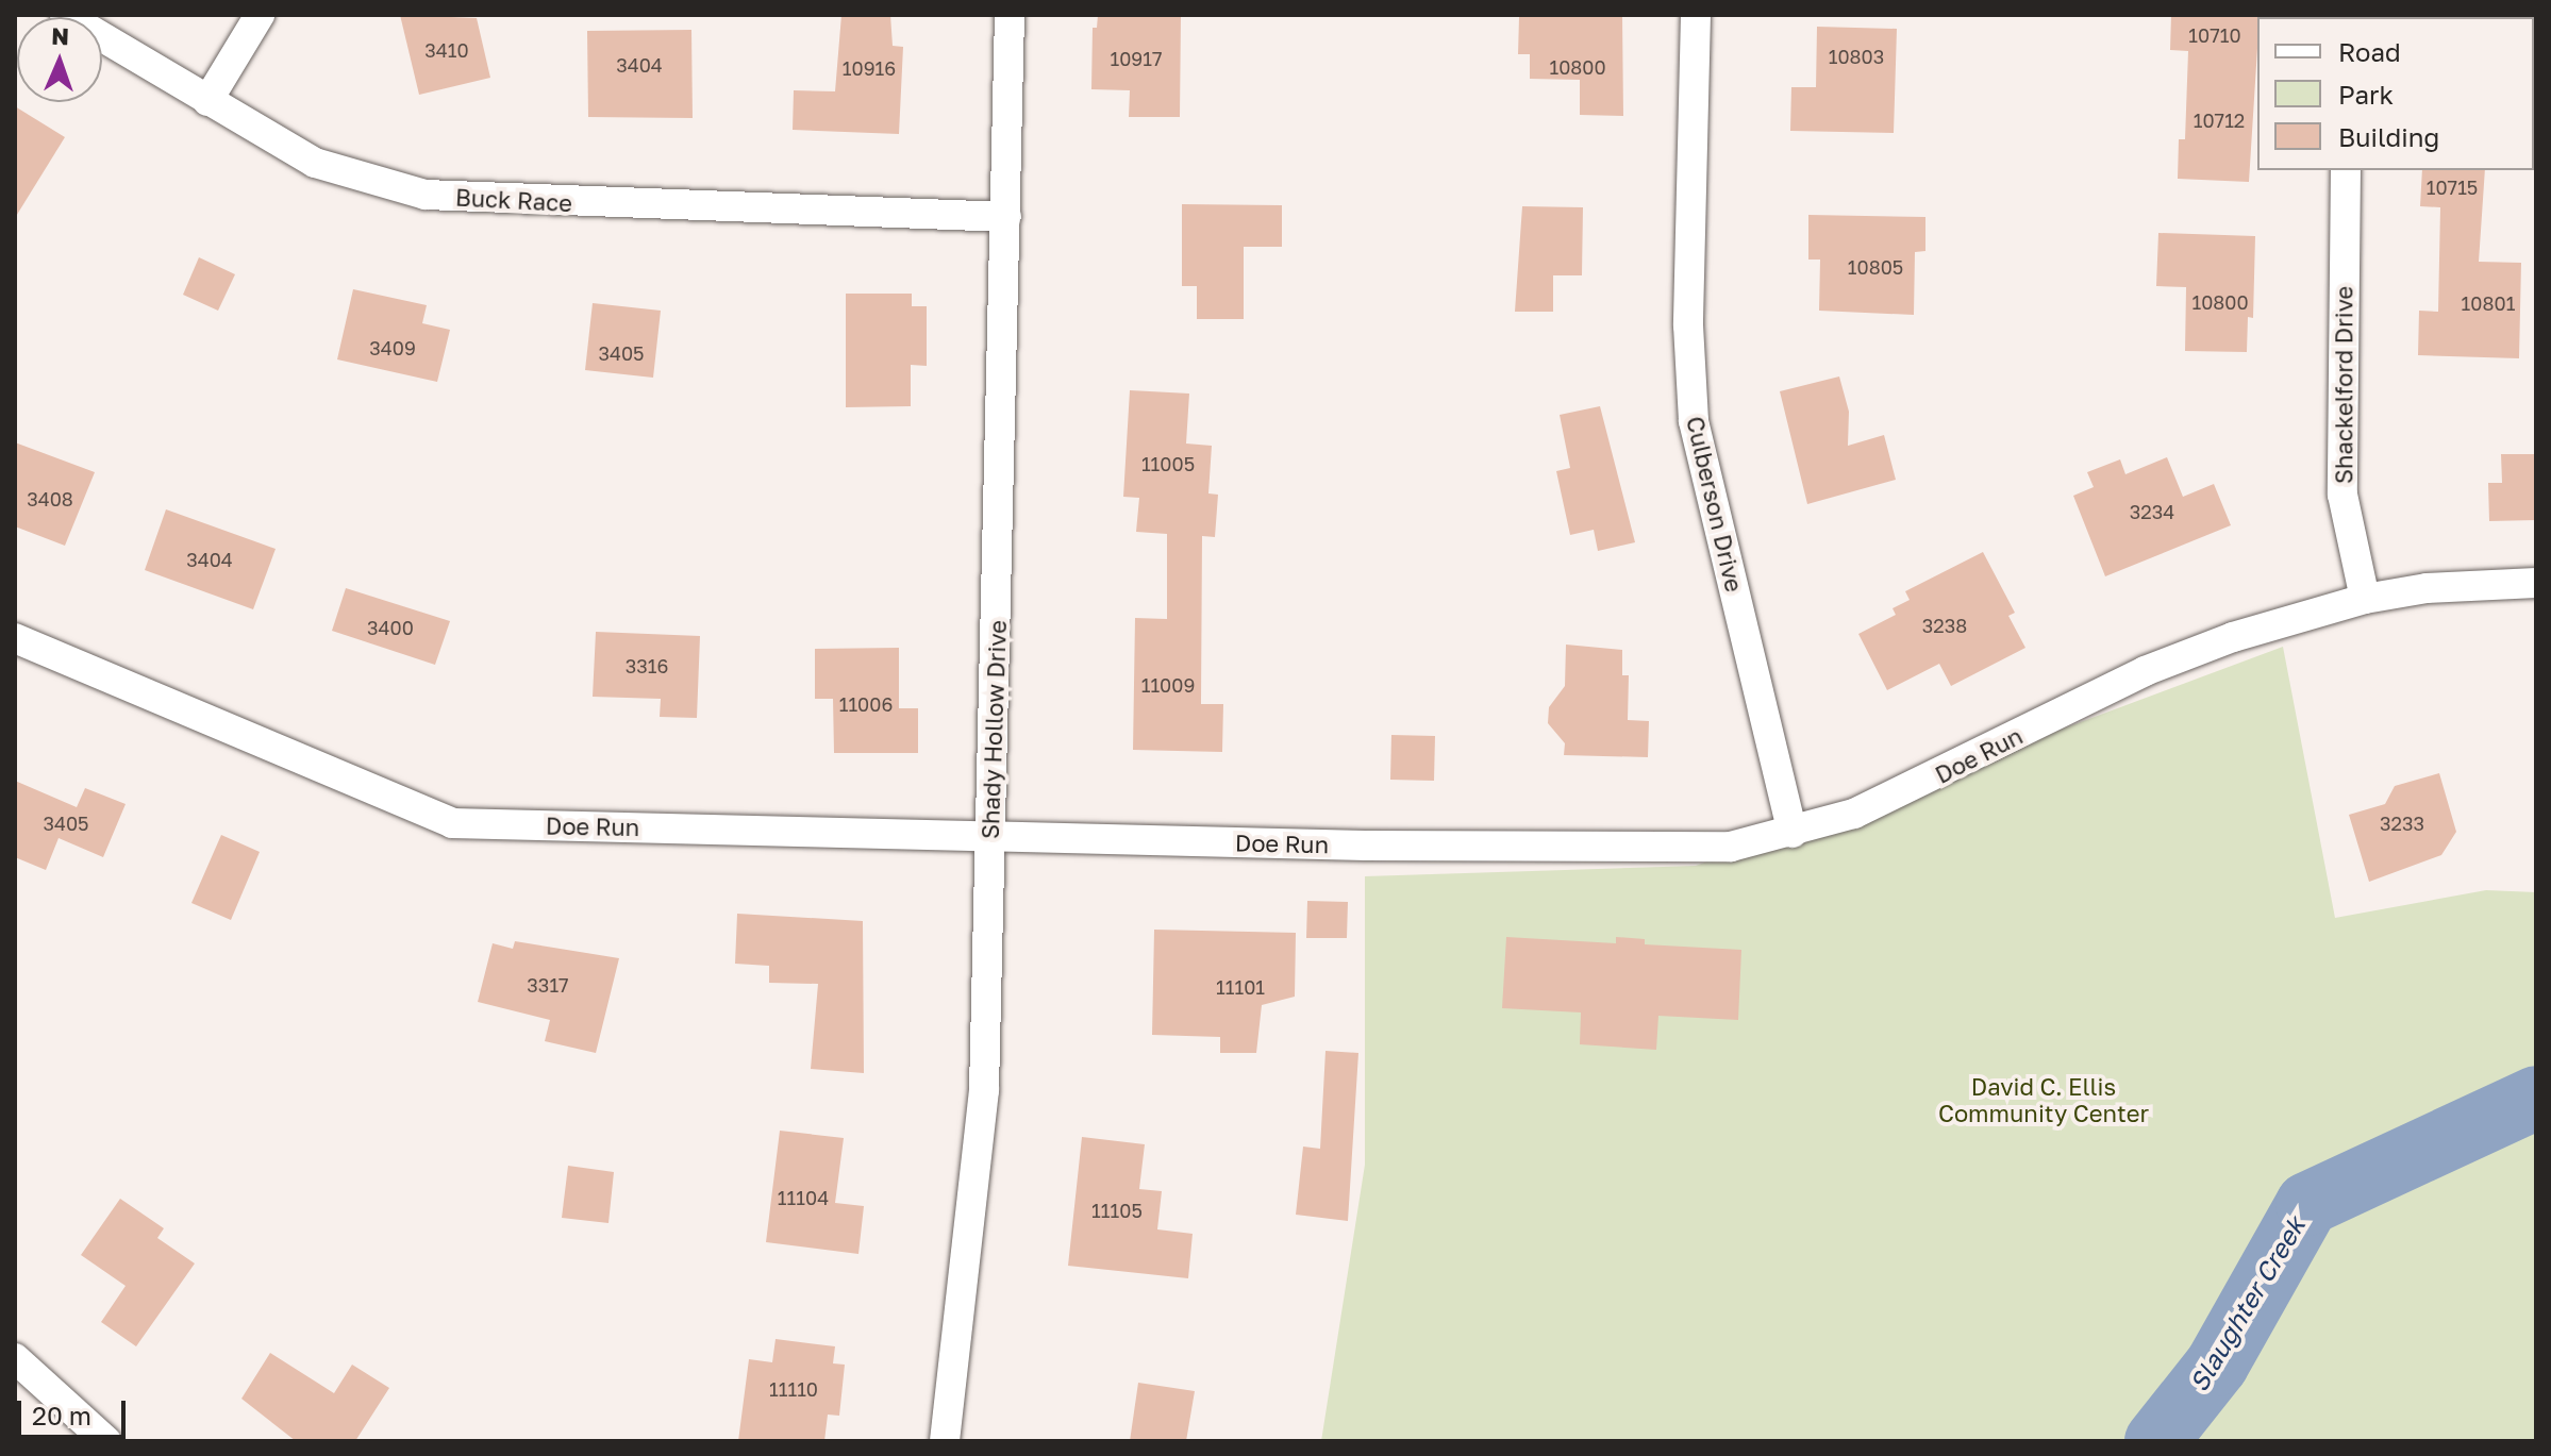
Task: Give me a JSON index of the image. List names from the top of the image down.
{
  "streets": {
    "street": [
      "Buck Race",
      "Shackelford Drive",
      "Culberson Drive",
      "Shady Hollow Drive",
      "Doe Run"
    ]
  },
  "crossings": [
    ["Buck Race", "Shady Hollow Drive"],
    ["Shackelford Drive", "Doe Run"],
    ["Culberson Drive", "Doe Run"],
    ["Shady Hollow Drive", "Doe Run"]
  ],
  "water": ["Slaughter Creek"],
  "parks": ["David C. Ellis Community Center"],
  "house_numbers": [
    "10710",
    "3410",
    "10803",
    "10917",
    "3404",
    "10800",
    "10916",
    "10712",
    "10715",
    "10805",
    "10800",
    "10801",
    "3409",
    "3405",
    "11005",
    "3408",
    "3234",
    "3404",
    "3238",
    "3400",
    "3316",
    "11009",
    "11006",
    "3405",
    "3233",
    "3317",
    "11101",
    "11104",
    "11105",
    "11110"
  ],
  "legend": ["Road", "Park", "Building"],
  "scale_bar": "20 m",
  "north": "top"
}
